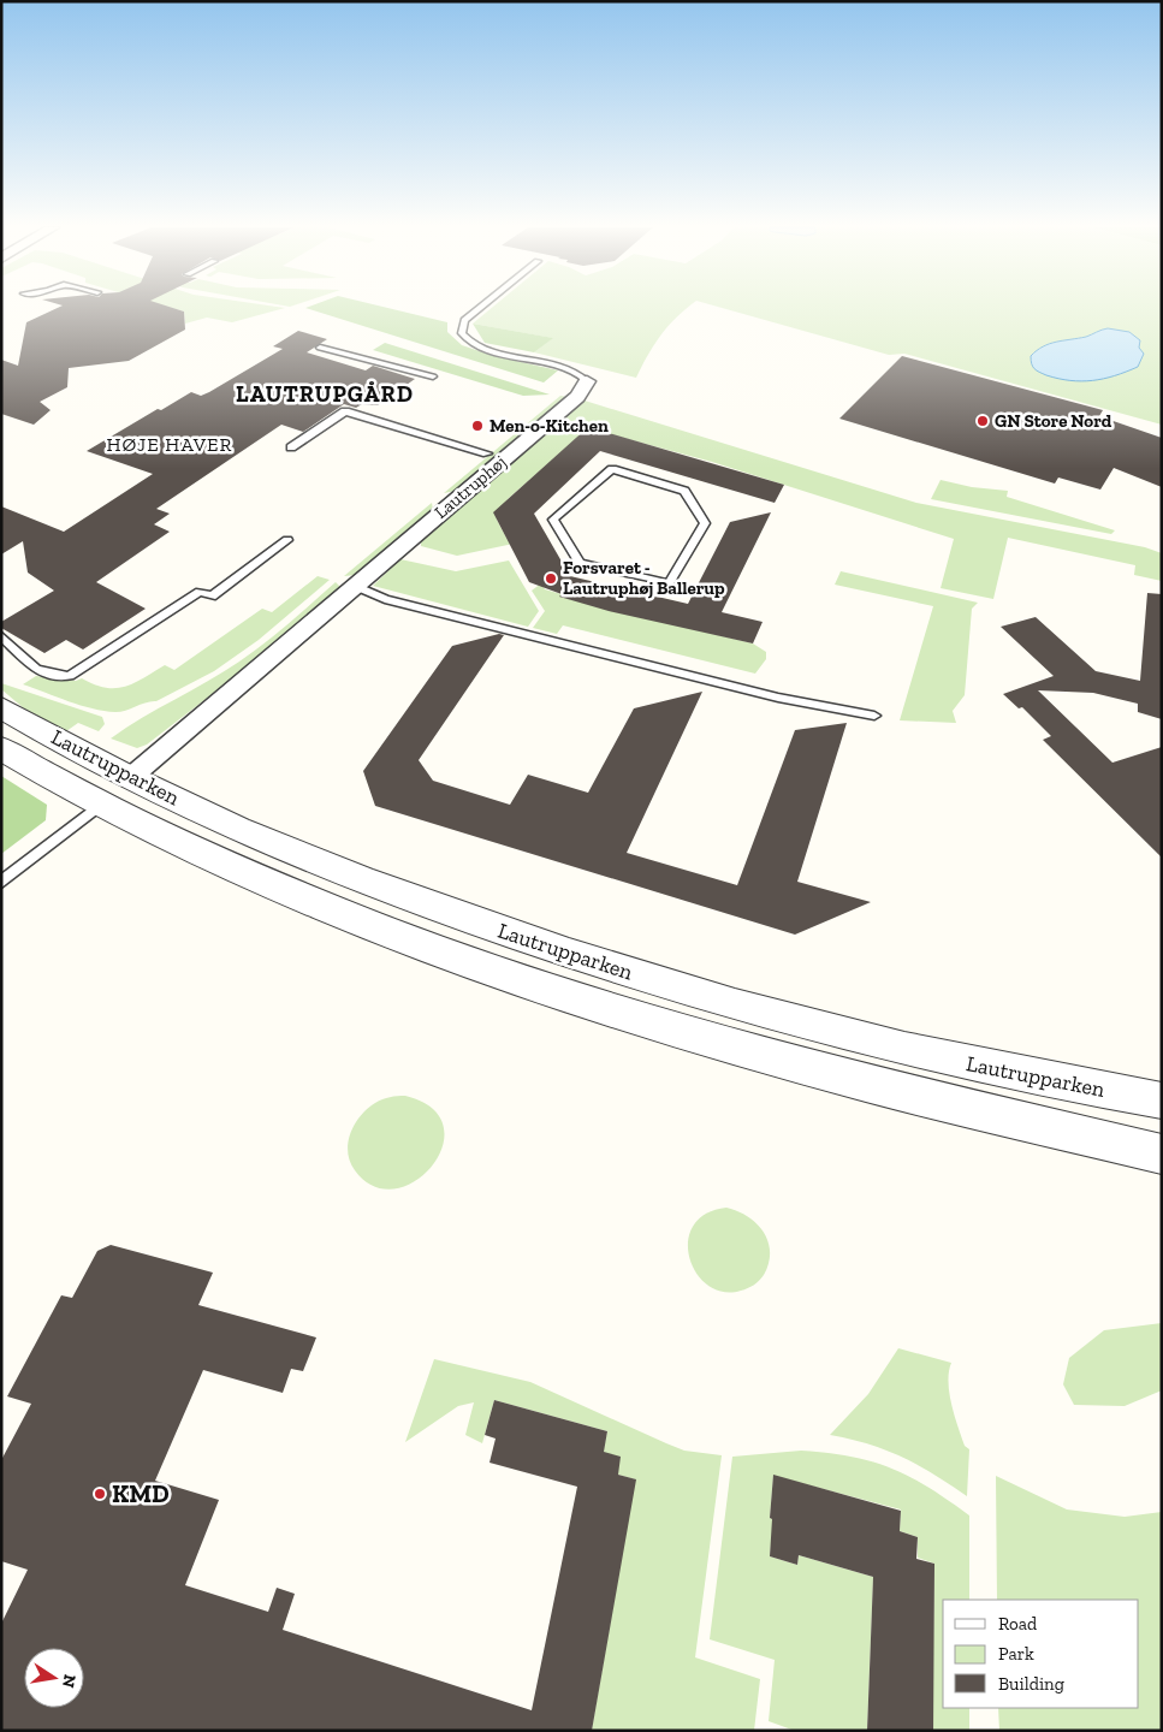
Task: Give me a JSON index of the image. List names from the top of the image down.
{
  "streets": {
    "street": ["Lautruphøj", "Lautrupparken"]
  },
  "crossings": [
    ["Lautruphøj", "Lautrupparken"]
  ],
  "districts": ["LAUTRUPGÅRD", "HØJE HAVER"],
  "places": [
    "GN Store Nord",
    "Men-o-Kitchen",
    "Forsvaret - Lautruphøj Ballerup",
    "KMD"
  ],
  "legend": ["Road", "Park", "Building"],
  "north": "right"
}
